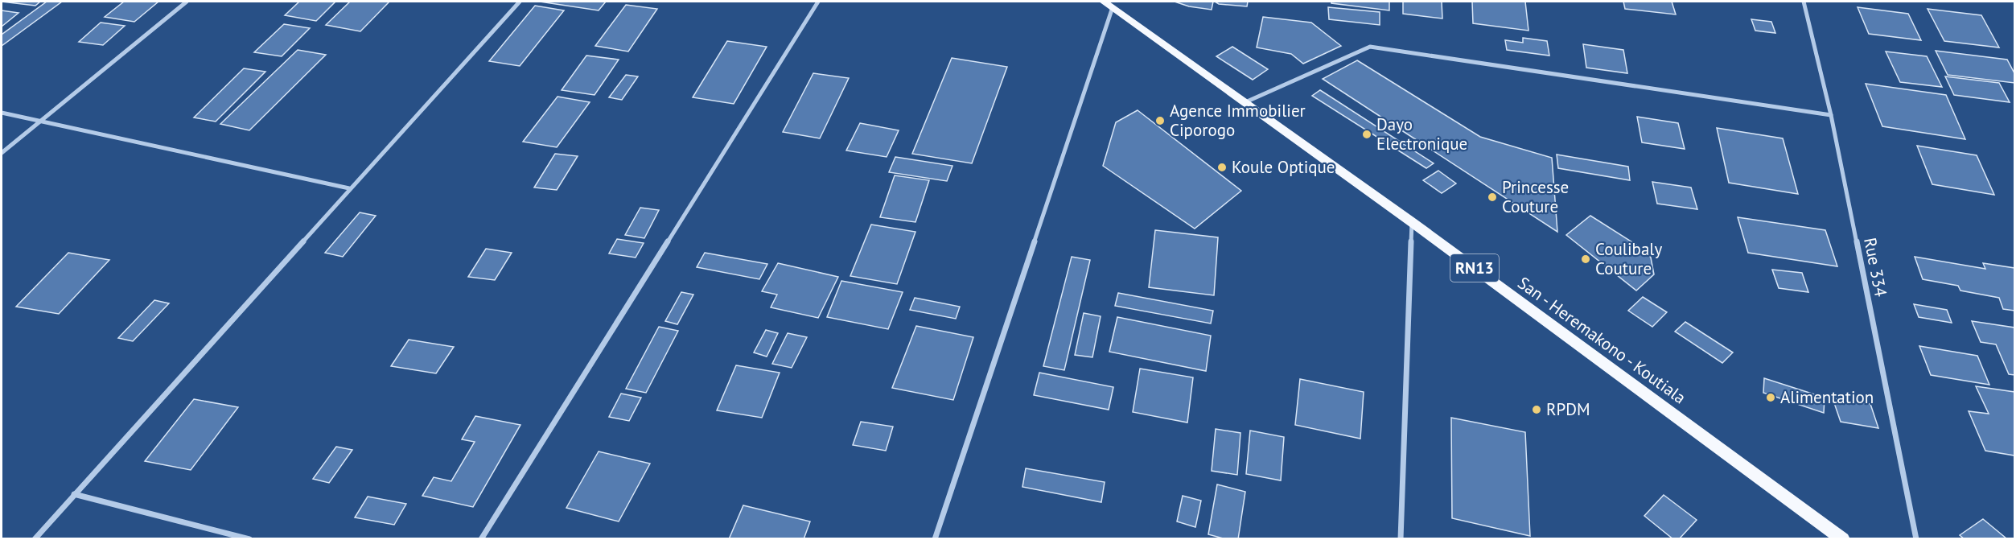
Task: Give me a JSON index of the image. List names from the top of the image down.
{
  "streets": {
    "main road": ["RN13", "San - Heremakono - Koutiala"],
    "street": ["Rue 334"]
  },
  "places": [
    "Agence Immobilier Ciporogo",
    "Dayo Electronique",
    "Koule Optique",
    "Princesse Couture",
    "Coulibaly Couture",
    "Alimentation",
    "RPDM"
  ]
}
